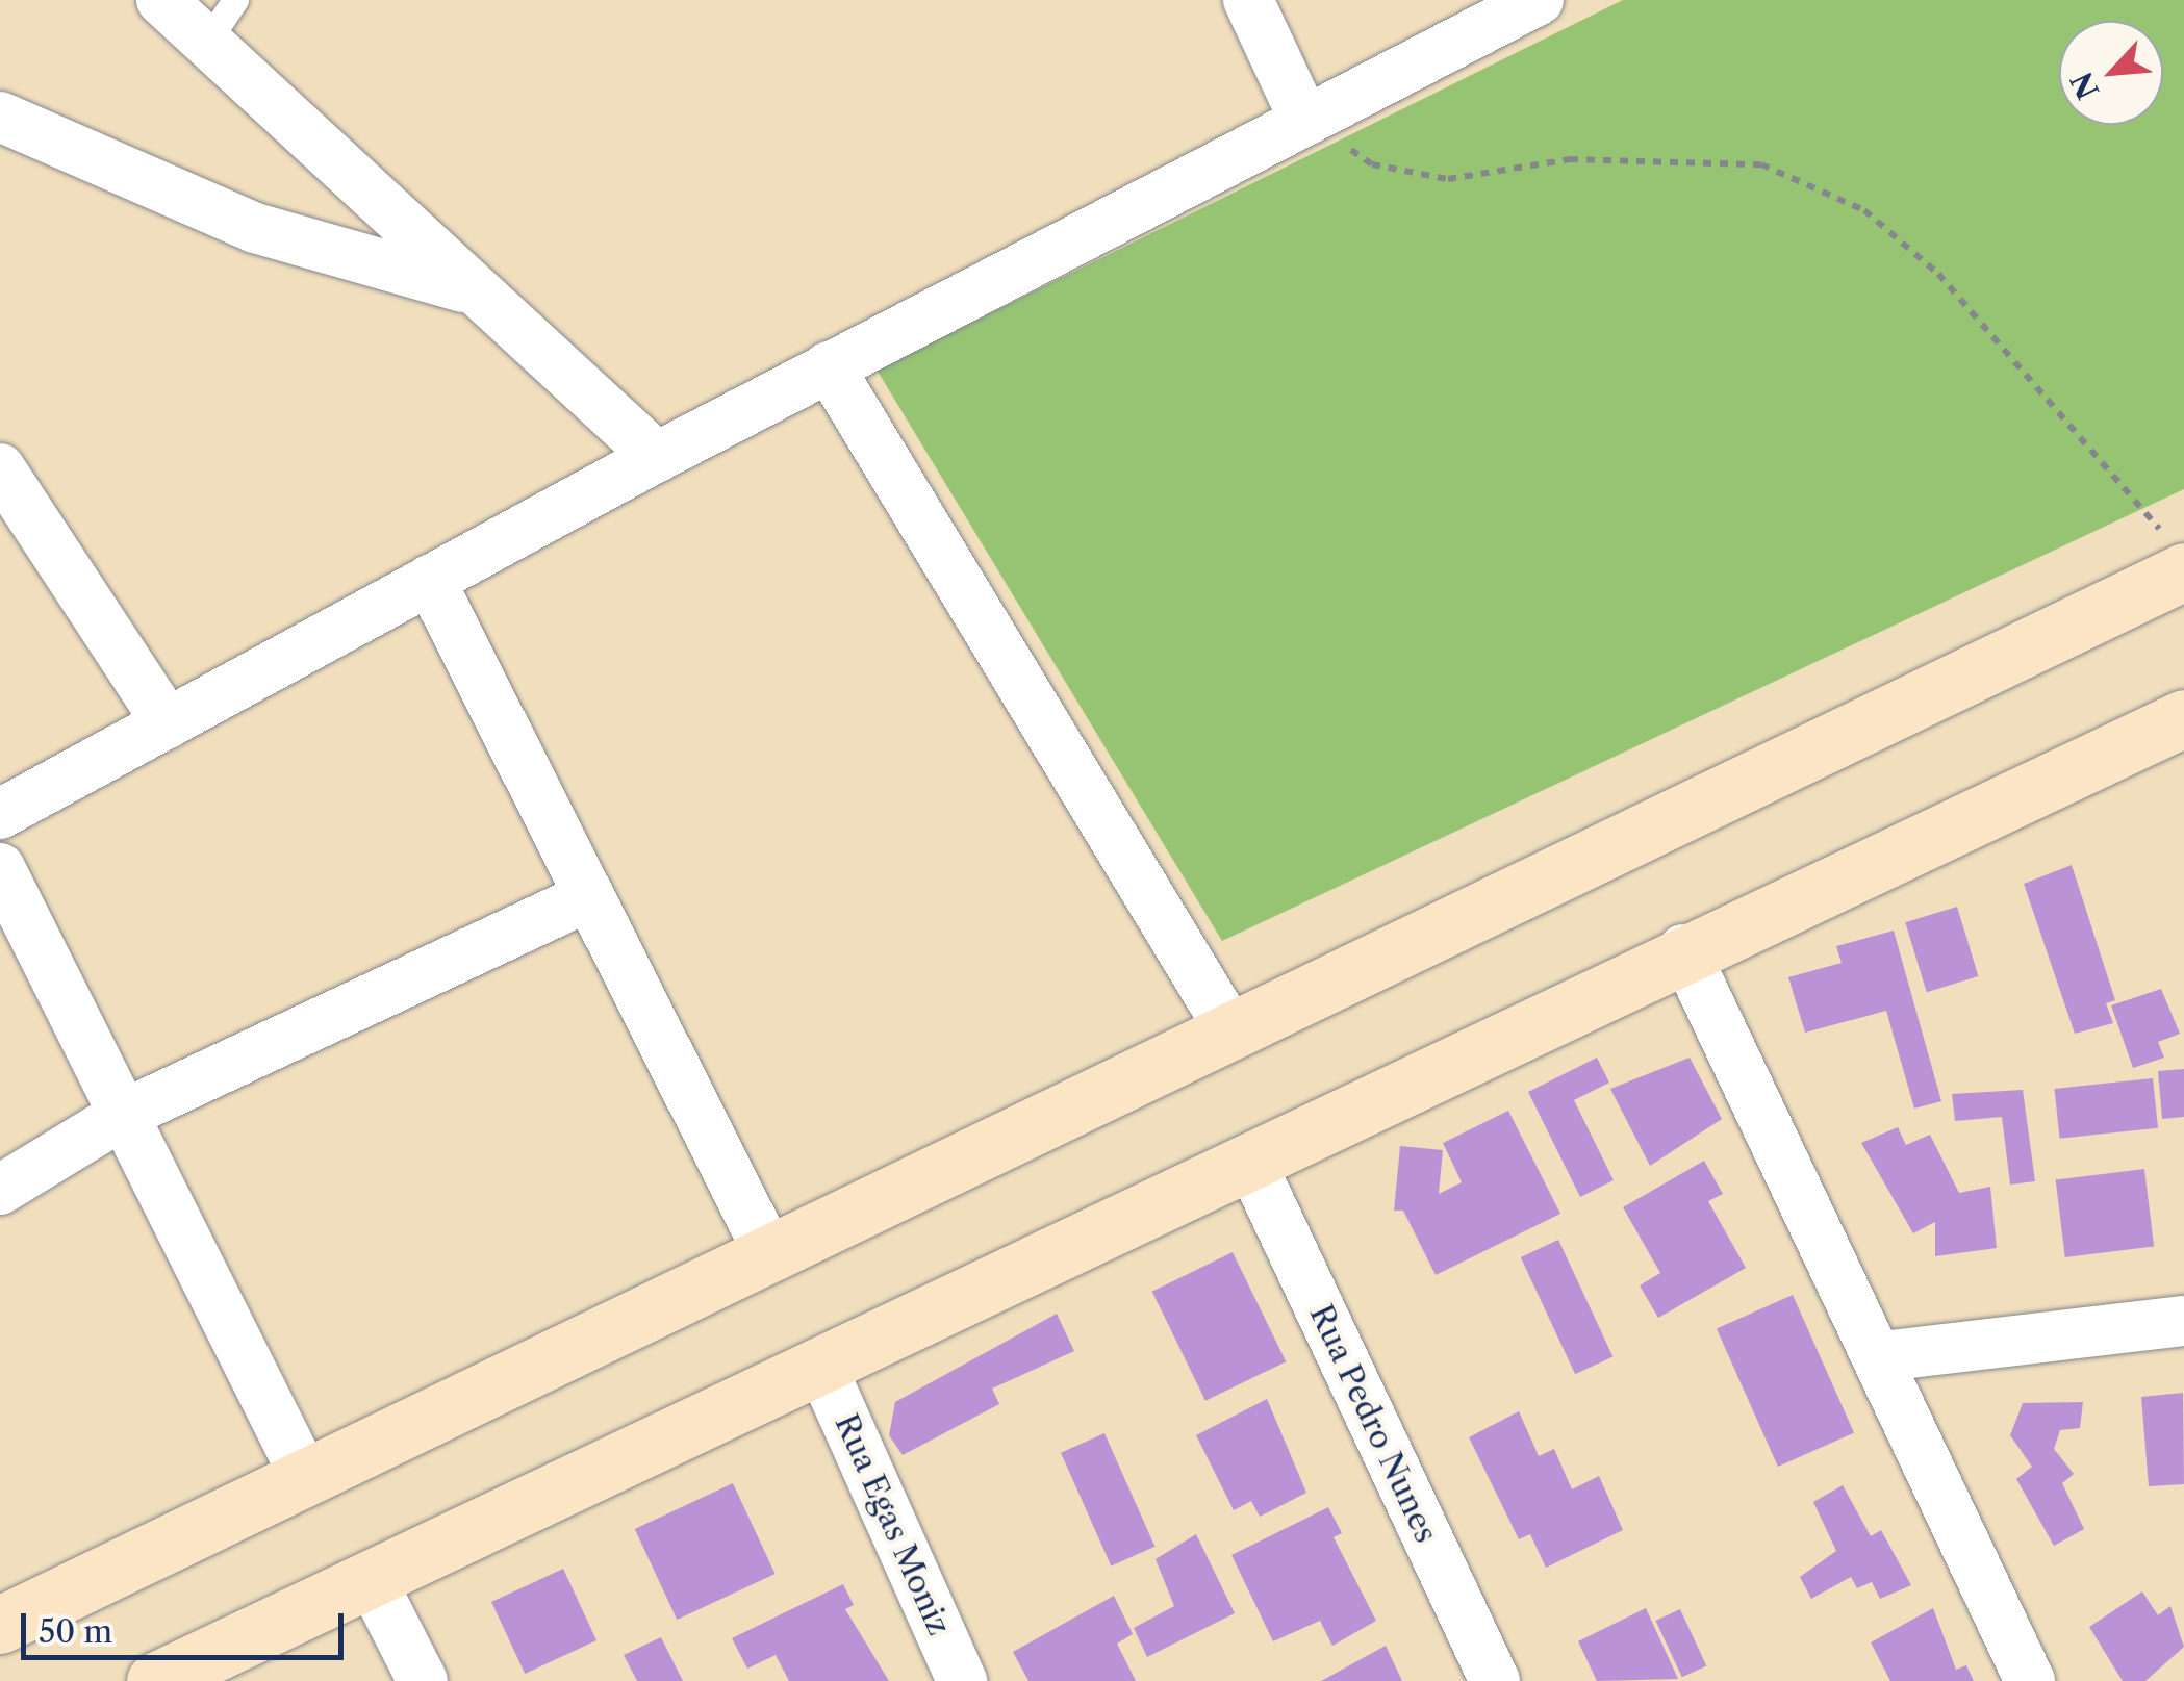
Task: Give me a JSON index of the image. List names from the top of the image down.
{
  "streets": {
    "street": ["Rua Pedro Nunes", "Rua Egas Moniz"]
  },
  "scale_bar": "50 m",
  "north": "bottom left"
}
